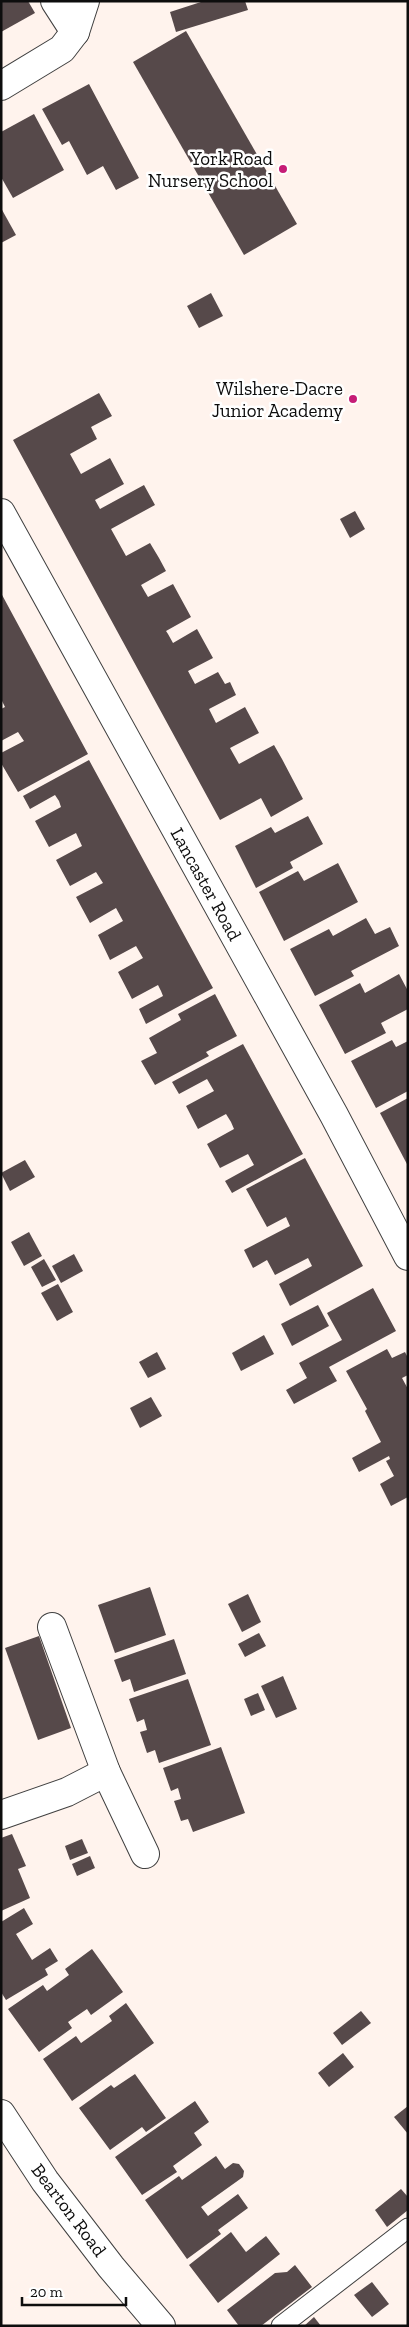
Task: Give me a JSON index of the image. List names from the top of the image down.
{
  "streets": {
    "street": ["Lancaster Road", "Bearton Road"]
  },
  "places": ["York Road Nursery School", "Wilshere-Dacre Junior Academy"],
  "scale_bar": "20 m"
}
